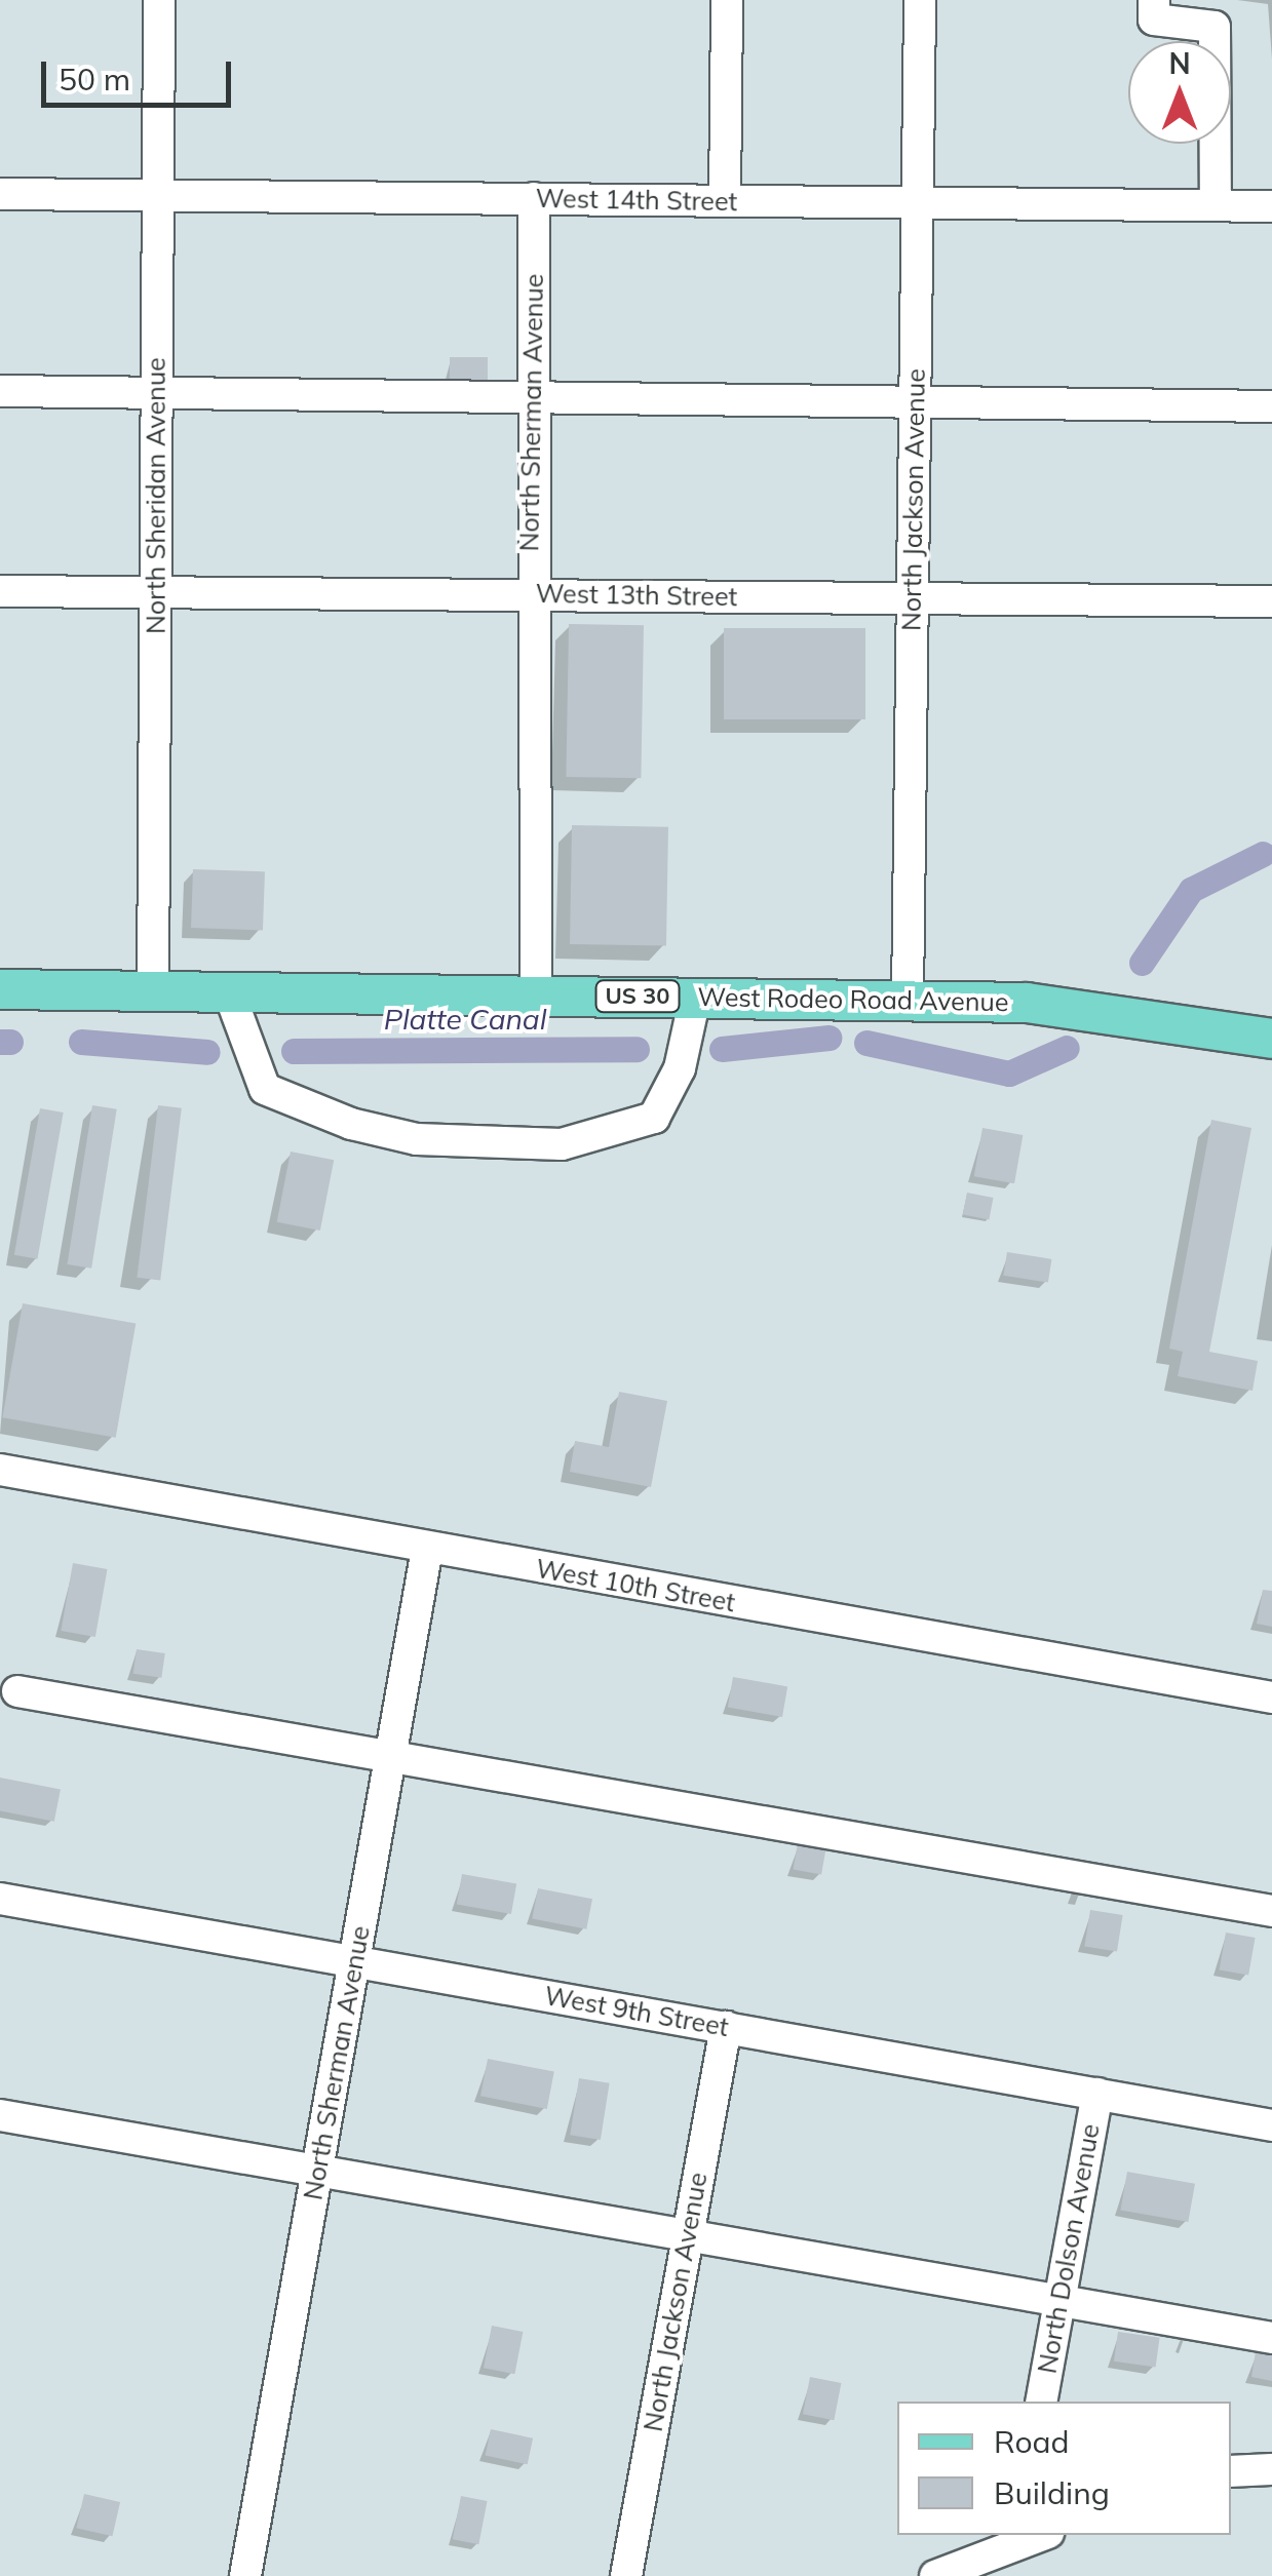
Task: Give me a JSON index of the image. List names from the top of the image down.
{
  "streets": {
    "main road": ["US 30", "West Rodeo Road Avenue"],
    "street": [
      "West 14th Street",
      "North Sherman Avenue",
      "North Sheridan Avenue",
      "North Jackson Avenue",
      "West 13th Street",
      "West 10th Street",
      "West 9th Street",
      "North Dolson Avenue"
    ]
  },
  "crossings": [
    ["West 14th Street", "North Sherman Avenue"],
    ["West 14th Street", "North Sheridan Avenue"],
    ["West 14th Street", "North Jackson Avenue"],
    ["North Sherman Avenue", "West 13th Street"],
    ["North Sherman Avenue", "West Rodeo Road Avenue"],
    ["North Sherman Avenue", "West 10th Street"],
    ["North Sherman Avenue", "West 9th Street"],
    ["North Sheridan Avenue", "West 13th Street"],
    ["North Sheridan Avenue", "West Rodeo Road Avenue"],
    ["North Jackson Avenue", "West 13th Street"],
    ["North Jackson Avenue", "West Rodeo Road Avenue"],
    ["North Jackson Avenue", "West 9th Street"],
    ["West 9th Street", "North Dolson Avenue"]
  ],
  "water": ["Platte Canal"],
  "legend": ["Road", "Building"],
  "scale_bar": "50 m",
  "north": "top"
}
